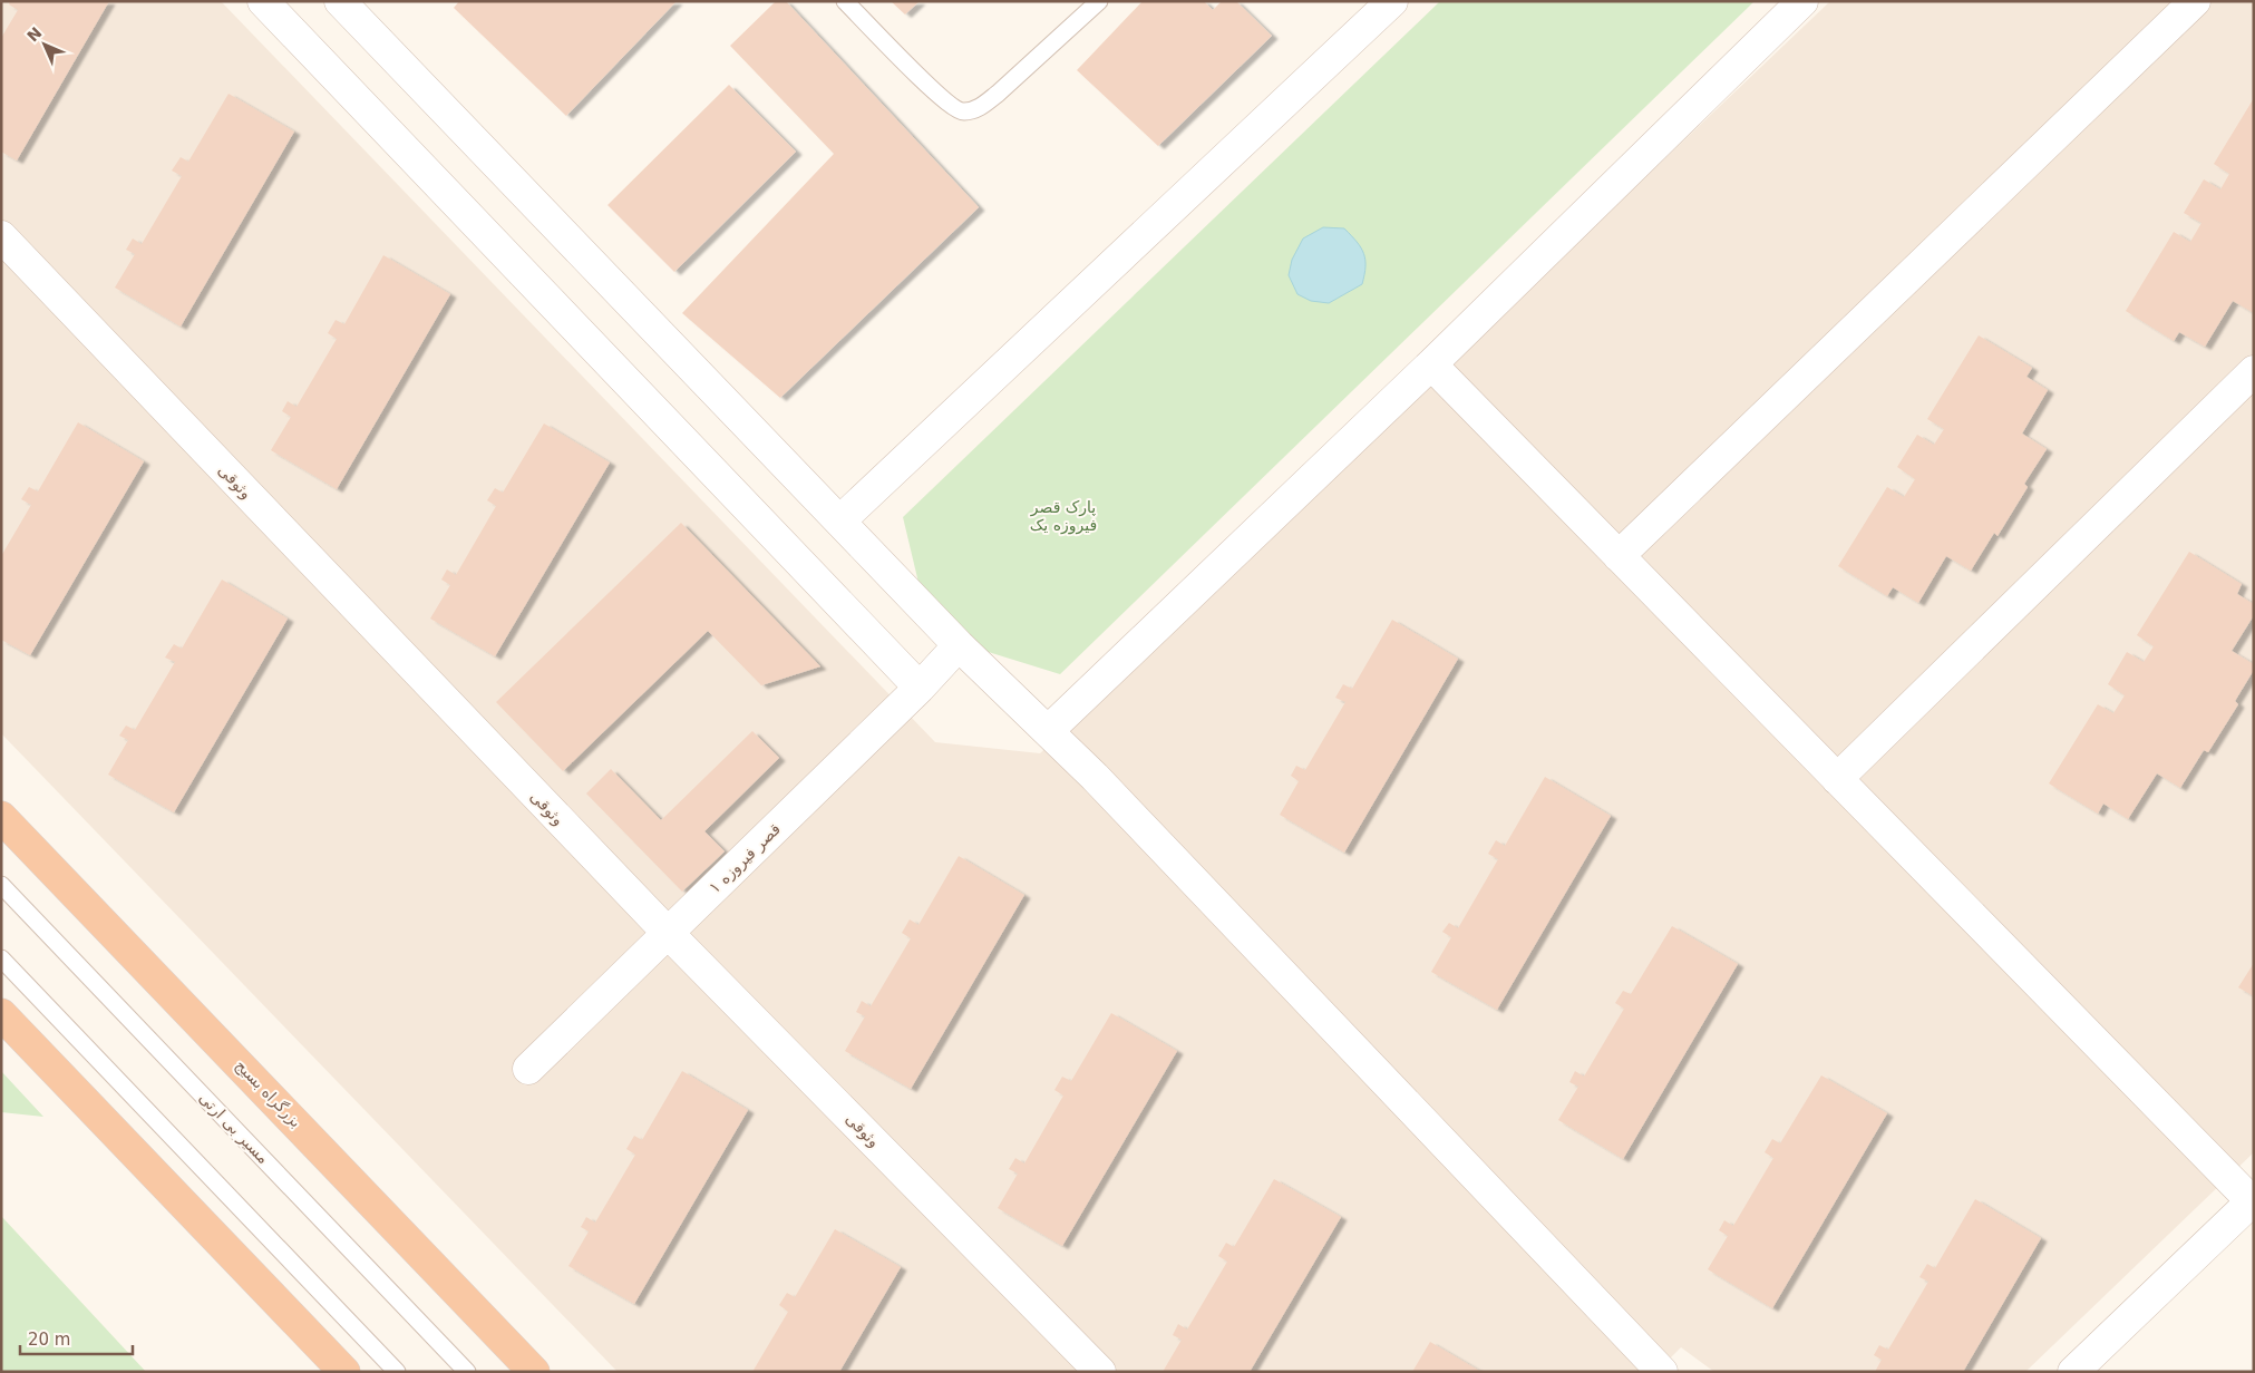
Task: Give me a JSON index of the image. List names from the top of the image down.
{
  "streets": {
    "highway": ["بزرگراه بسیج"],
    "street": ["وثوقی", "قصر فیروزه ۱"],
    "lane": ["مسیر بی ارتی"]
  },
  "crossings": [
    ["وثوقی", "قصر فیروزه ۱"]
  ],
  "parks": ["پارک قصر فیروزه یک"],
  "scale_bar": "20 m",
  "north": "top left"
}
